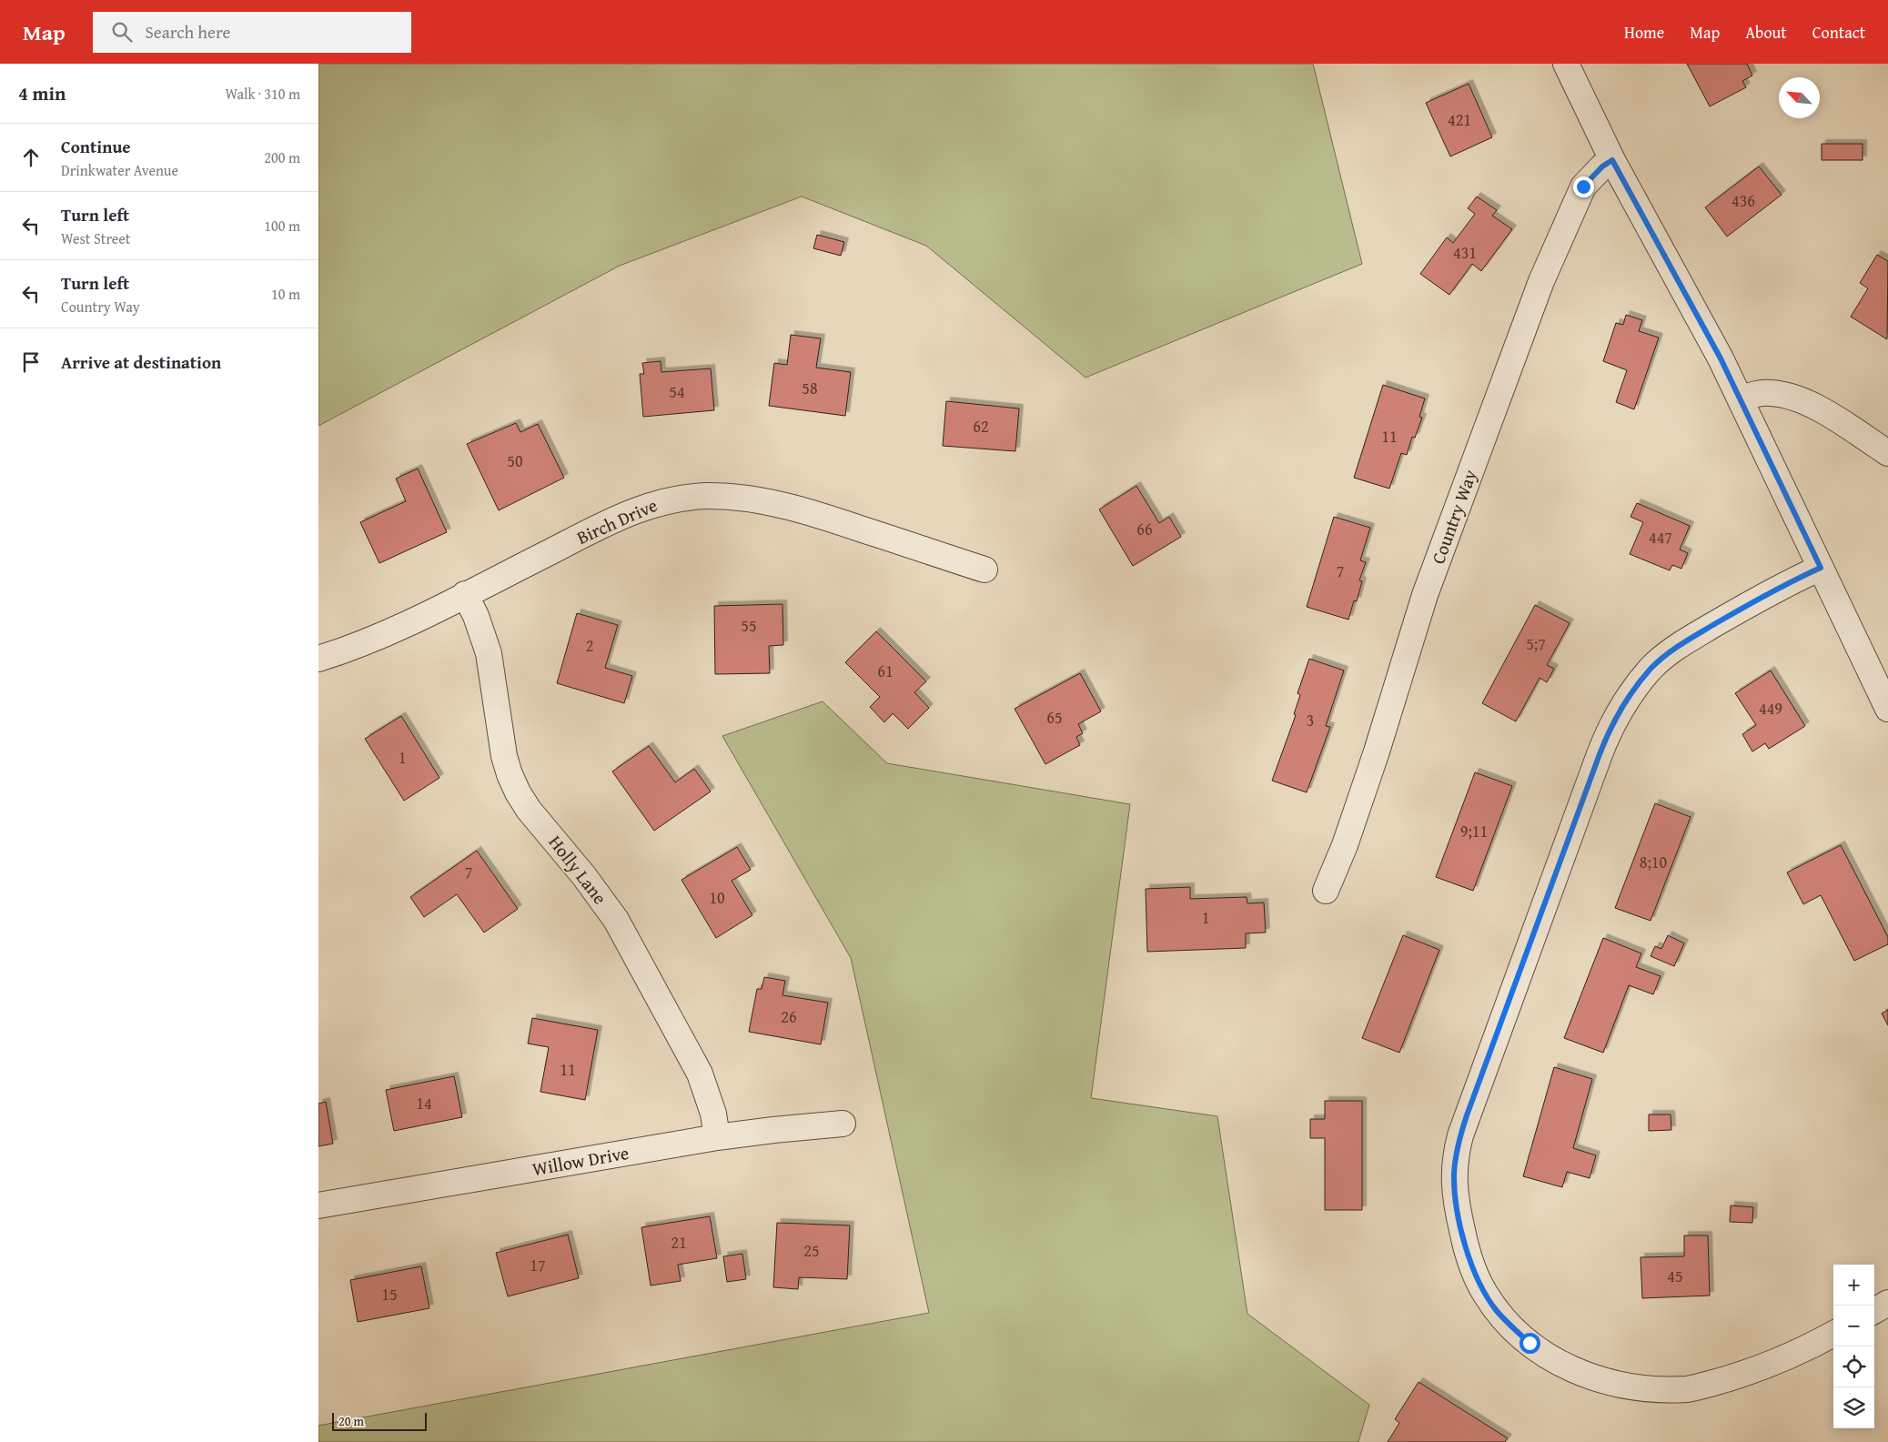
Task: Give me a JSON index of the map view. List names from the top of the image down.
{
  "streets": {
    "street": [
      "Country Way",
      "Birch Drive",
      "Holly Lane",
      "Willow Drive"
    ]
  },
  "crossings": [
    ["Birch Drive", "Holly Lane"],
    ["Holly Lane", "Willow Drive"]
  ],
  "house_numbers": [
    "421",
    "436",
    "431",
    "58",
    "54",
    "62",
    "11",
    "50",
    "66",
    "447",
    "7",
    "55",
    "5;7",
    "2",
    "61",
    "449",
    "65",
    "3",
    "1",
    "9;11",
    "8;10",
    "7",
    "10",
    "1",
    "26",
    "11",
    "14",
    "21",
    "25",
    "17",
    "45",
    "15"
  ],
  "scale_bar": "20 m",
  "north": "top left",
  "page": {
    "header": "Map",
    "search": "Search here",
    "nav": [
      "Home",
      "Map",
      "About",
      "Contact"
    ],
    "heading": ["4 min", "Walk · 310 m"],
    "list": [
      ["Continue", "Drinkwater Avenue", "200 m"],
      ["Turn left", "West Street", "100 m"],
      ["Turn left", "Country Way", "10 m"],
      "Arrive at destination"
    ],
    "map_buttons": ["+", "−"],
    "scale": "20 m"
  }
}
